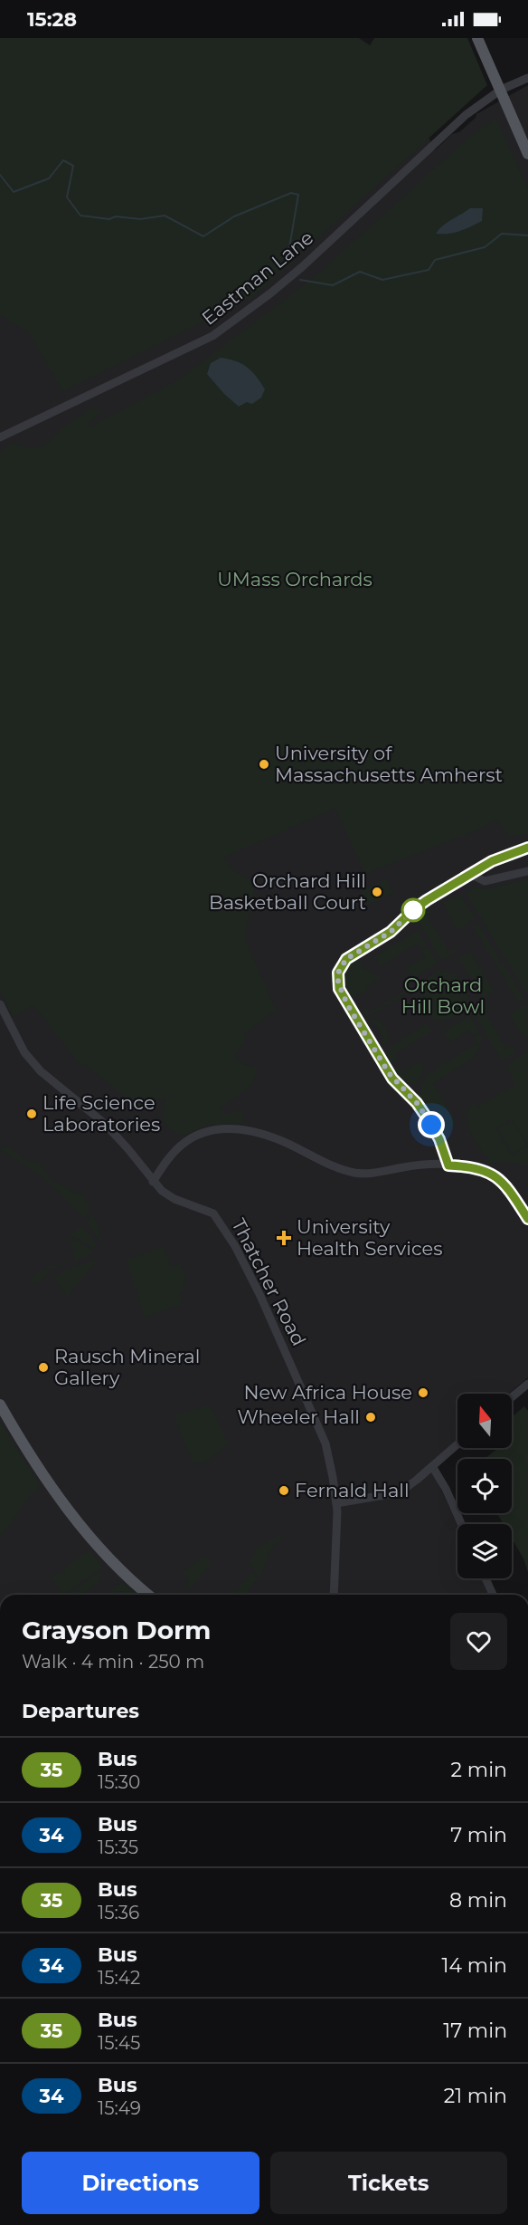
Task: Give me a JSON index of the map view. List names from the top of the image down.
{
  "streets": {
    "street": ["Eastman Lane", "Thatcher Road"]
  },
  "parks": ["UMass Orchards", "Orchard Hill Bowl"],
  "places": {
    "other": [
      "University of Massachusetts Amherst",
      "Orchard Hill Basketball Court",
      "Life Science Laboratories",
      "Rausch Mineral Gallery",
      "New Africa House",
      "Wheeler Hall",
      "Fernald Hall"
    ],
    "health": ["University Health Services"]
  },
  "lines": ["bus line 35"],
  "north": "top",
  "page": {
    "status": "15:28",
    "heading": [
      ["Grayson Dorm", "Walk · 4 min · 250 m"],
      "Departures"
    ],
    "list": [
      {
        "mark": "35",
        "name": "Bus",
        "note": "15:30",
        "value": "2 min"
      },
      {
        "mark": "34",
        "name": "Bus",
        "note": "15:35",
        "value": "7 min"
      },
      {
        "mark": "35",
        "name": "Bus",
        "note": "15:36",
        "value": "8 min"
      },
      {
        "mark": "34",
        "name": "Bus",
        "note": "15:42",
        "value": "14 min"
      },
      {
        "mark": "35",
        "name": "Bus",
        "note": "15:45",
        "value": "17 min"
      },
      {
        "mark": "34",
        "name": "Bus",
        "note": "15:49",
        "value": "21 min"
      }
    ],
    "buttons": ["Directions", "Tickets"]
  }
}
